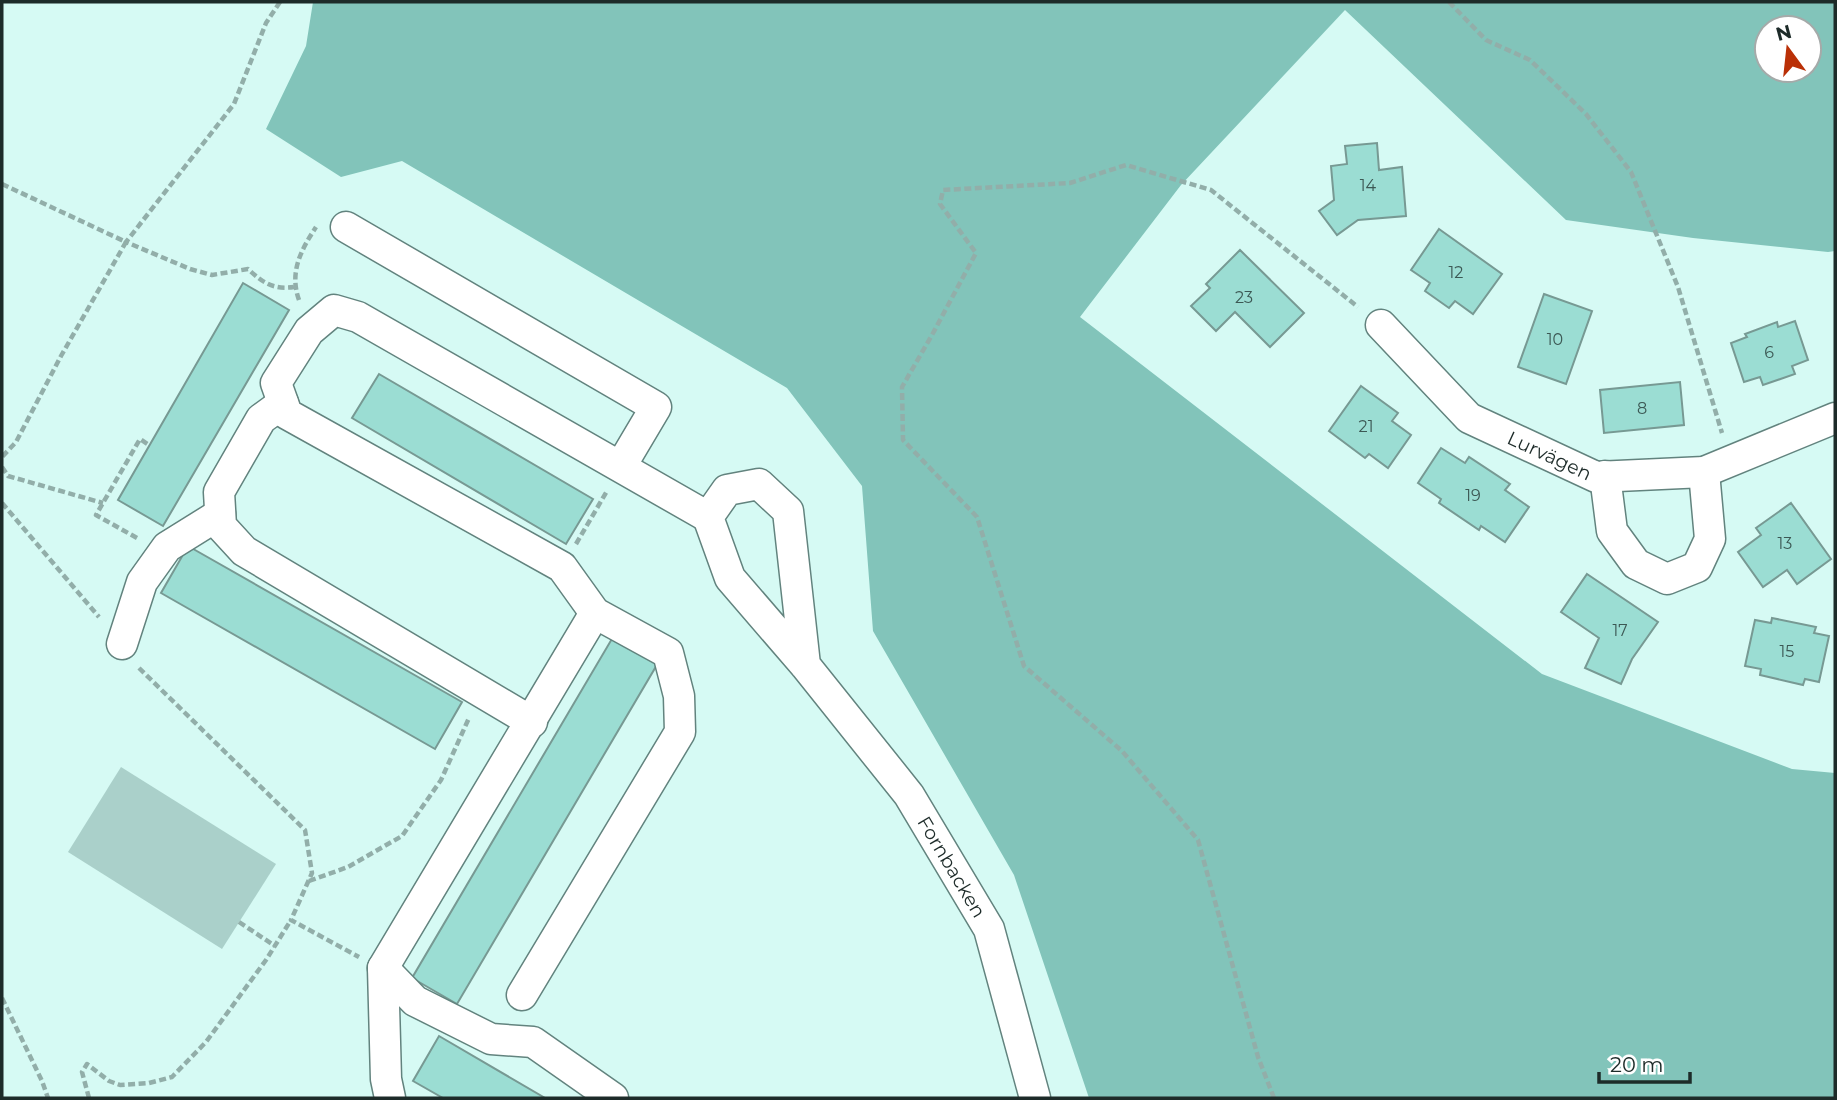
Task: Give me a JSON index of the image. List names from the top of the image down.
{
  "streets": {
    "street": ["Lurvägen", "Fornbacken"]
  },
  "house_numbers": [
    "14",
    "12",
    "23",
    "10",
    "6",
    "8",
    "21",
    "19",
    "13",
    "17",
    "15"
  ],
  "scale_bar": "20 m",
  "north": "top"
}
